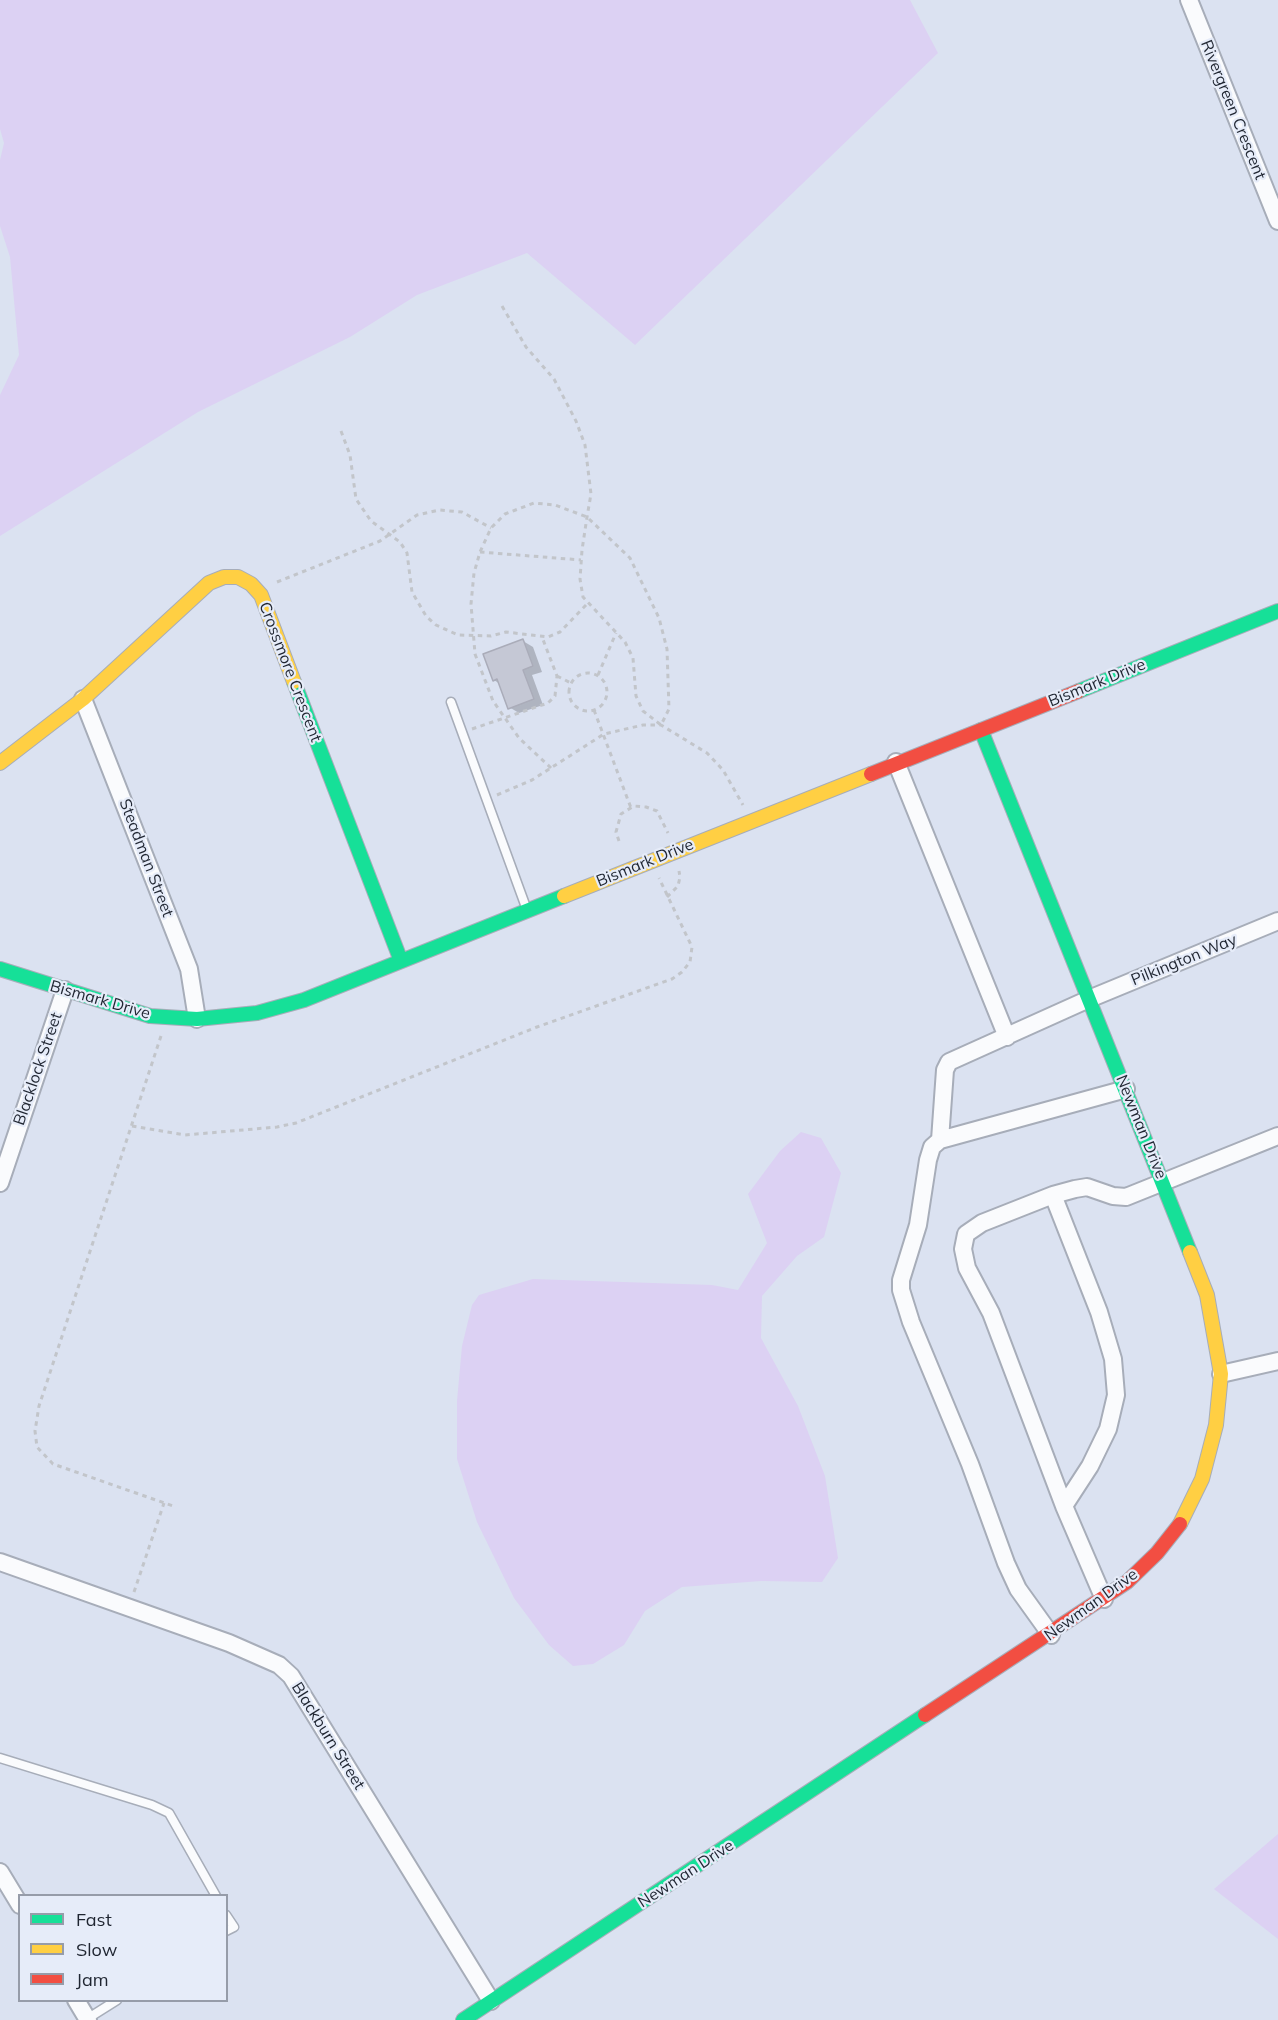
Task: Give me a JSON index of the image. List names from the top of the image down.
{
  "streets": {
    "street": [
      "Rivergreen Crescent",
      "Crossmore Crescent",
      "Bismark Drive",
      "Steadman Street",
      "Pilkington Way",
      "Blacklock Street",
      "Newman Drive",
      "Blackburn Street"
    ]
  },
  "crossings": [
    ["Crossmore Crescent", "Bismark Drive"],
    ["Crossmore Crescent", "Steadman Street"],
    ["Bismark Drive", "Steadman Street"],
    ["Bismark Drive", "Blacklock Street"],
    ["Bismark Drive", "Newman Drive"],
    ["Pilkington Way", "Newman Drive"],
    ["Newman Drive", "Blackburn Street"]
  ],
  "legend": ["Fast", "Slow", "Jam"]
}
